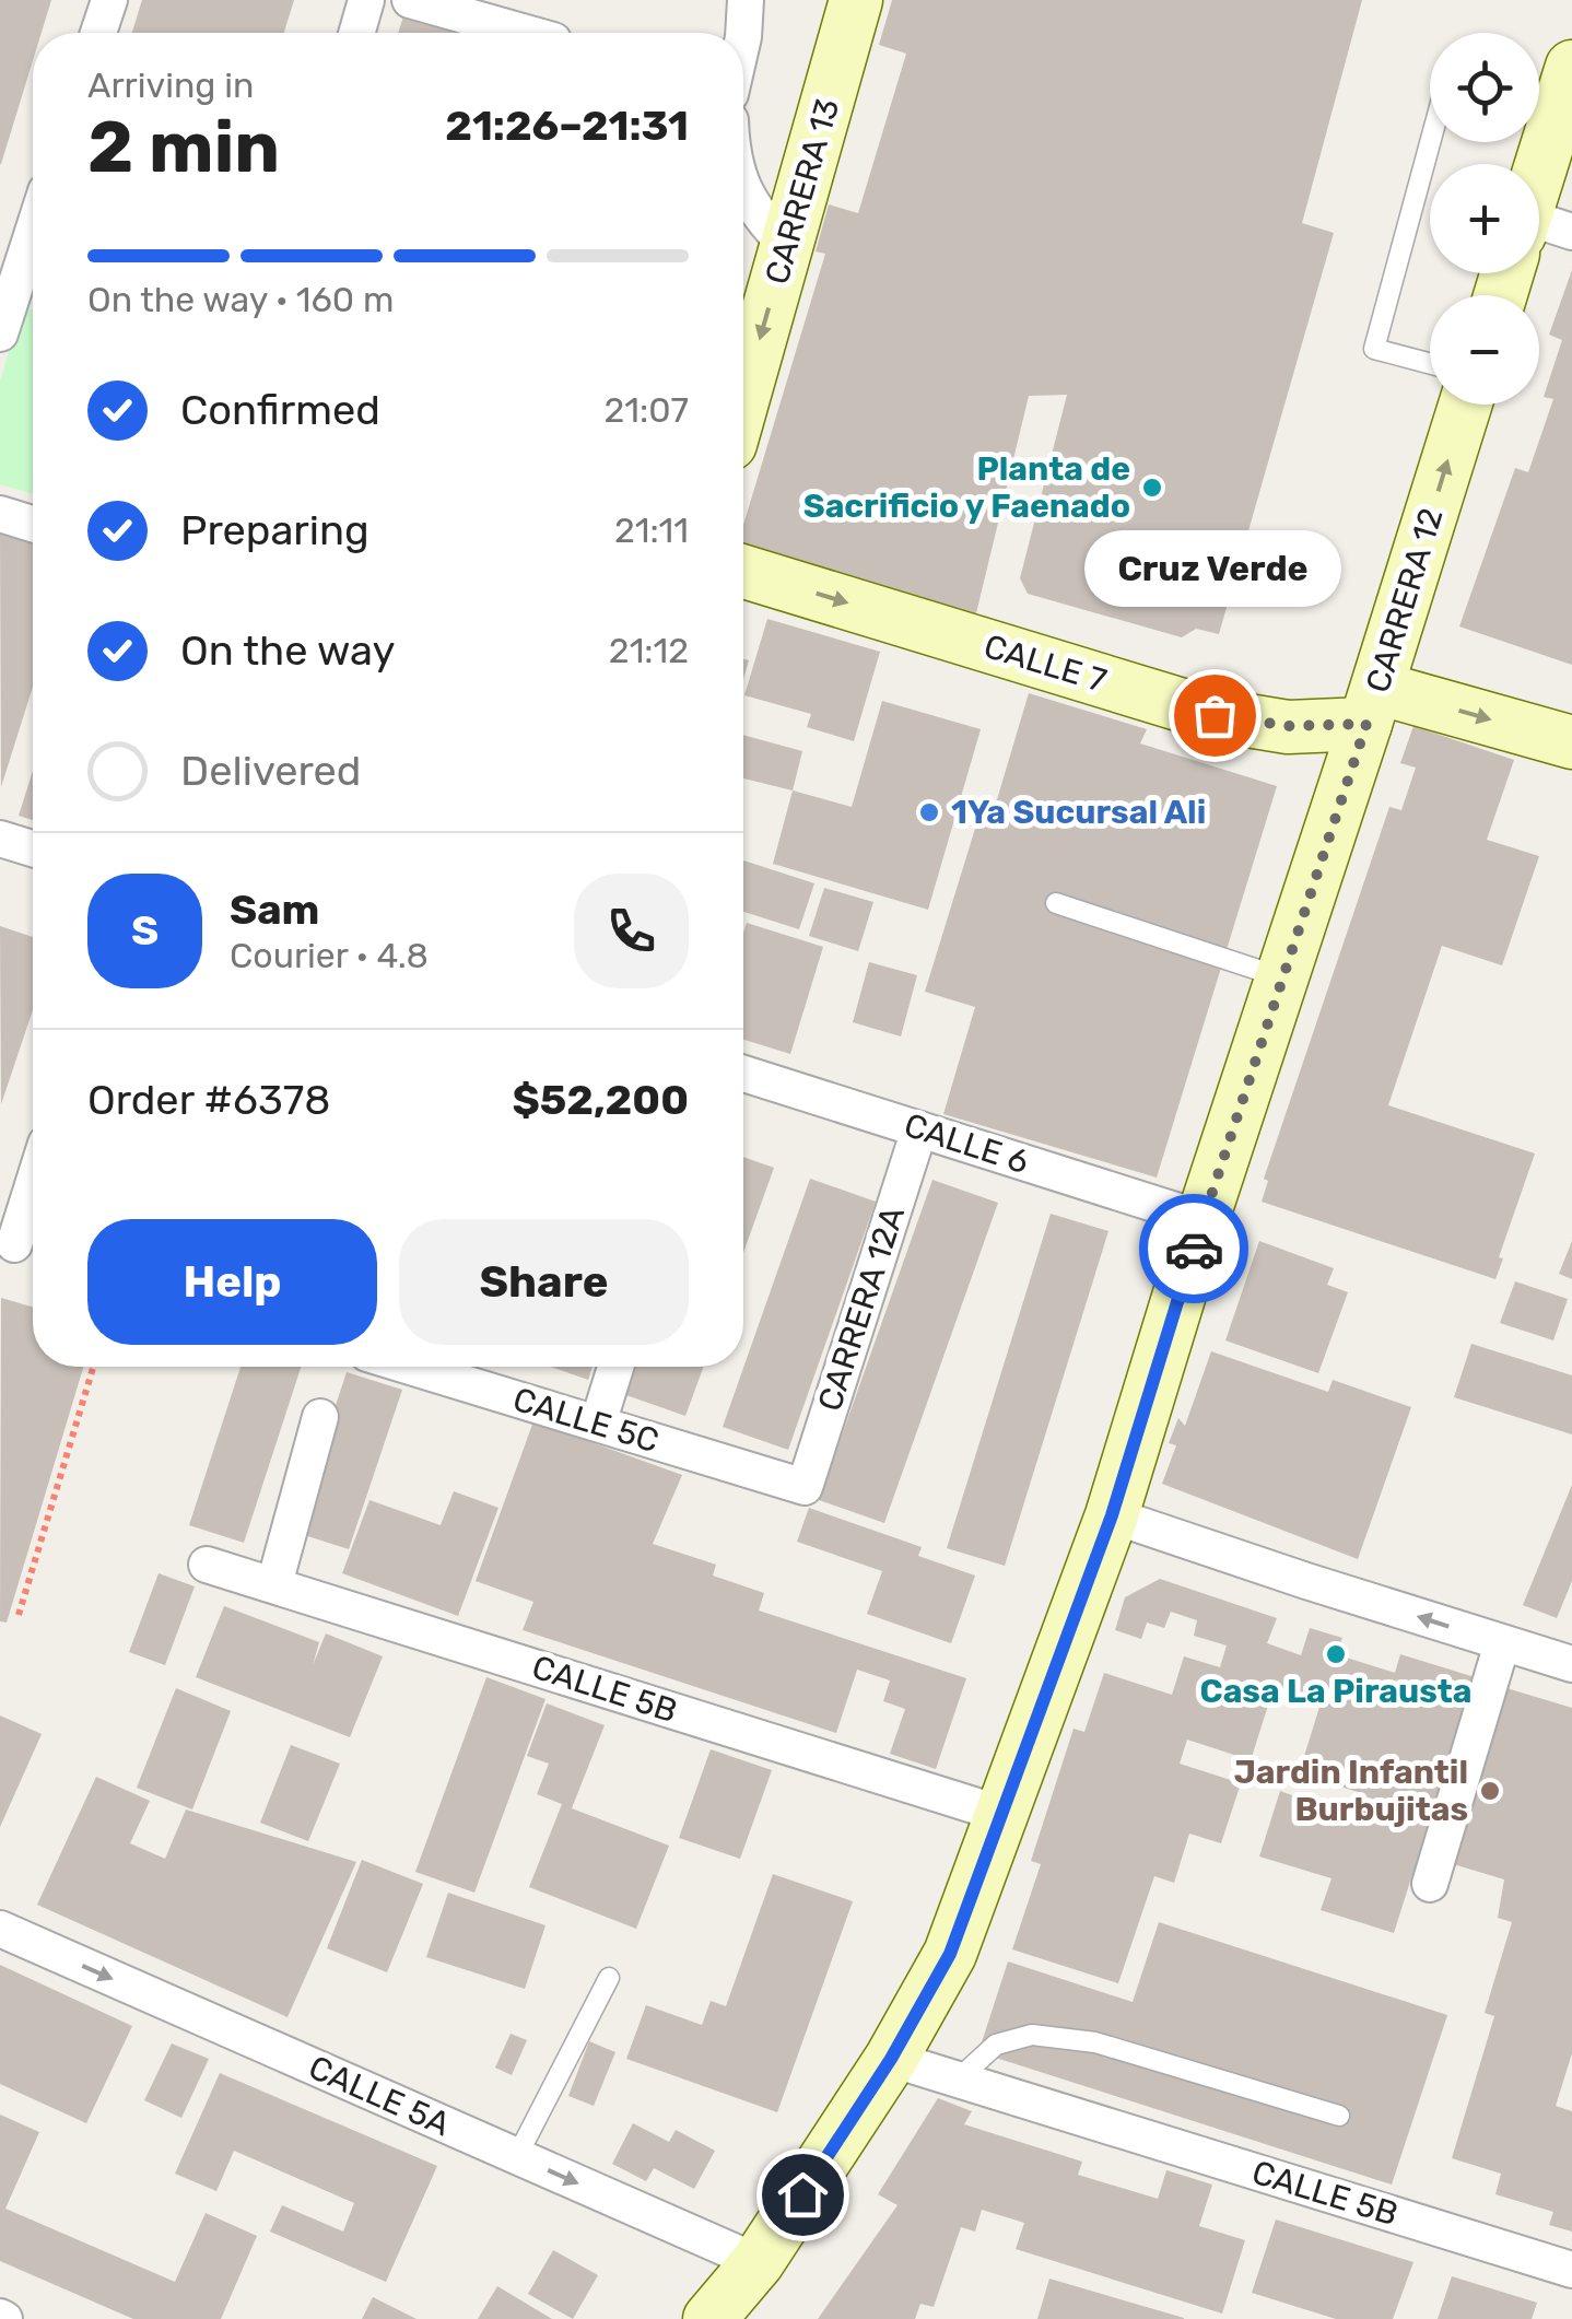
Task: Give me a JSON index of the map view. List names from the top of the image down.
{
  "streets": {
    "main road": ["CARRERA 13", "CARRERA 12", "CALLE 7"],
    "street": [
      "CALLE 6",
      "CARRERA 12A",
      "CALLE 5C",
      "CALLE 5B",
      "CALLE 5A"
    ]
  },
  "crossings": [
    ["CARRERA 12", "CALLE 7"],
    ["CARRERA 12", "CALLE 6"],
    ["CARRERA 12", "CALLE 5B"],
    ["CARRERA 12", "CALLE 5A"],
    ["CALLE 6", "CARRERA 12A"],
    ["CARRERA 12A", "CALLE 5C"]
  ],
  "one_way": ["CARRERA 13", "CALLE 7", "CALLE 5A"],
  "places": [
    "Planta de Sacrificio y Faenado",
    "Cruz Verde",
    "1Ya Sucursal Ali",
    "Casa La Pirausta",
    "Jardin Infantil Burbujitas"
  ],
  "page": {
    "map_buttons": ["+", "−"],
    "heading": ["2 min", "Arriving in", "21:26–21:31"],
    "panel": [
      "Sam",
      "Courier · 4.8",
      "Order #6378",
      "$52,200"
    ],
    "bar": "On the way · 160 m",
    "list": [
      ["Confirmed", "21:07"],
      ["Preparing", "21:11"],
      ["On the way", "21:12"],
      "Delivered"
    ],
    "bubble": "Cruz Verde",
    "round": "S",
    "buttons": ["Help", "Share"]
  }
}
